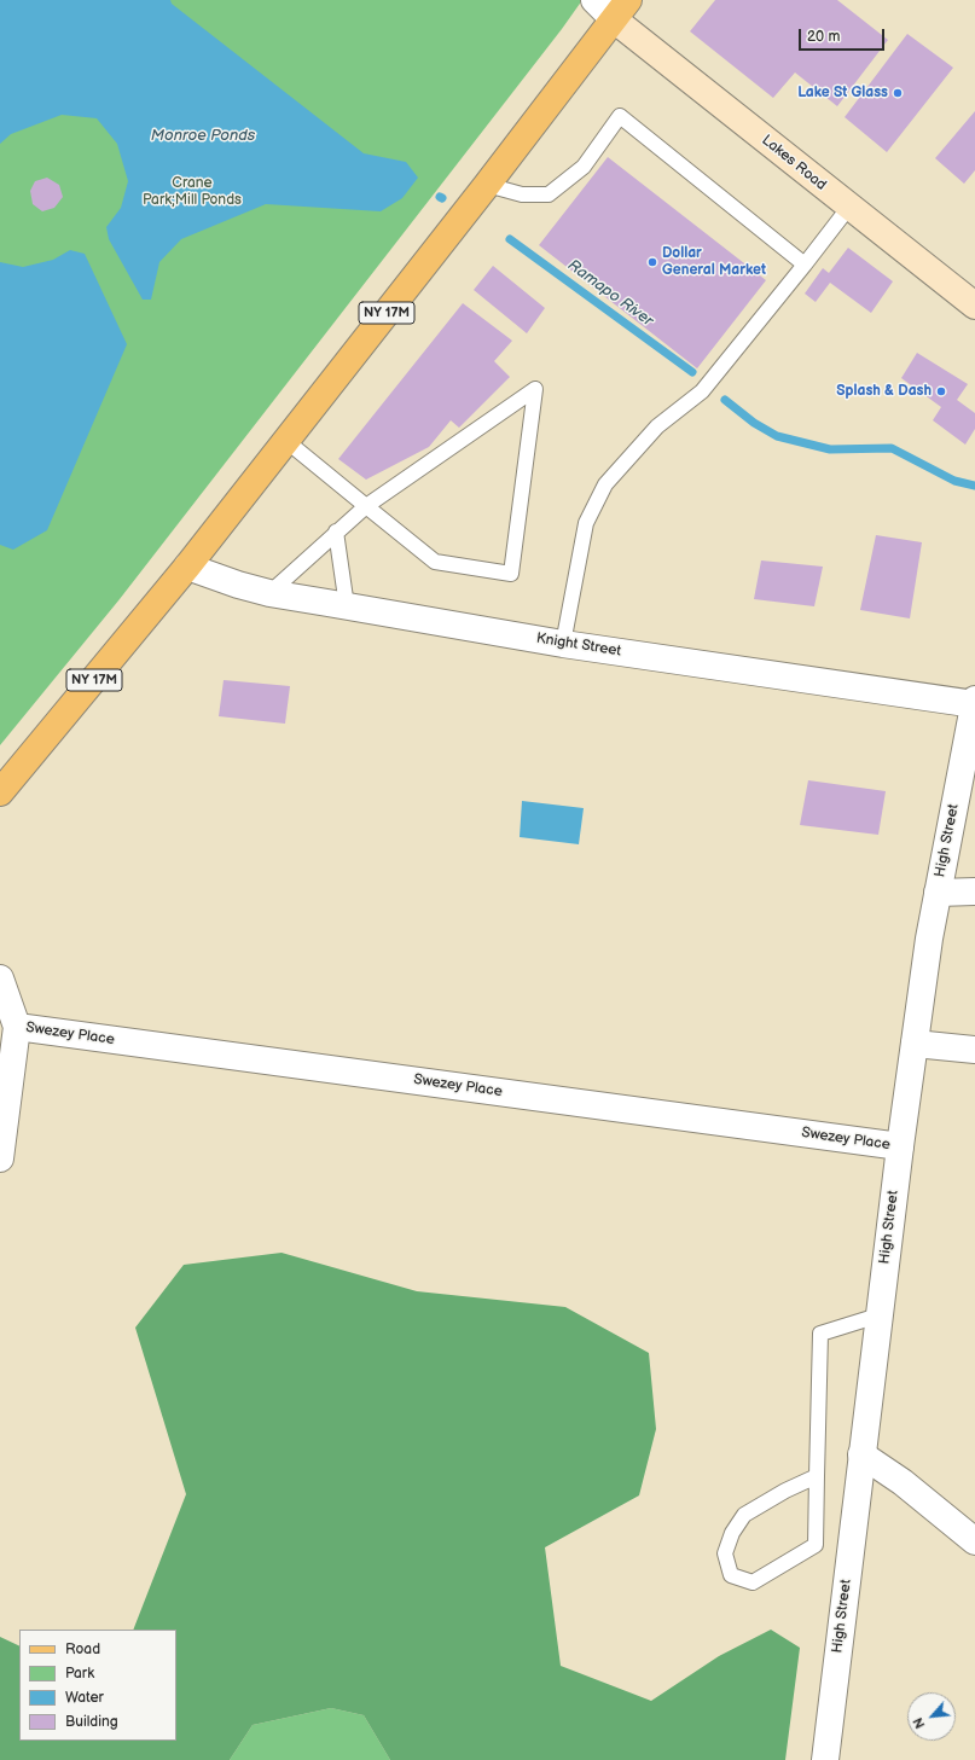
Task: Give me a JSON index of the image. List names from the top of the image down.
{
  "streets": {
    "main road": ["Lakes Road", "NY 17M"],
    "street": ["Knight Street", "High Street", "Swezey Place"]
  },
  "crossings": [
    ["Lakes Road", "NY 17M"],
    ["NY 17M", "Knight Street"],
    ["Knight Street", "High Street"],
    ["High Street", "Swezey Place"]
  ],
  "water": ["Monroe Ponds", "Ramapo River"],
  "parks": ["Crane Park;Mill Ponds"],
  "places": ["Lake St Glass", "Dollar General Market", "Splash & Dash"],
  "legend": [
    "Road",
    "Park",
    "Water",
    "Building"
  ],
  "scale_bar": "20 m",
  "north": "bottom left"
}
